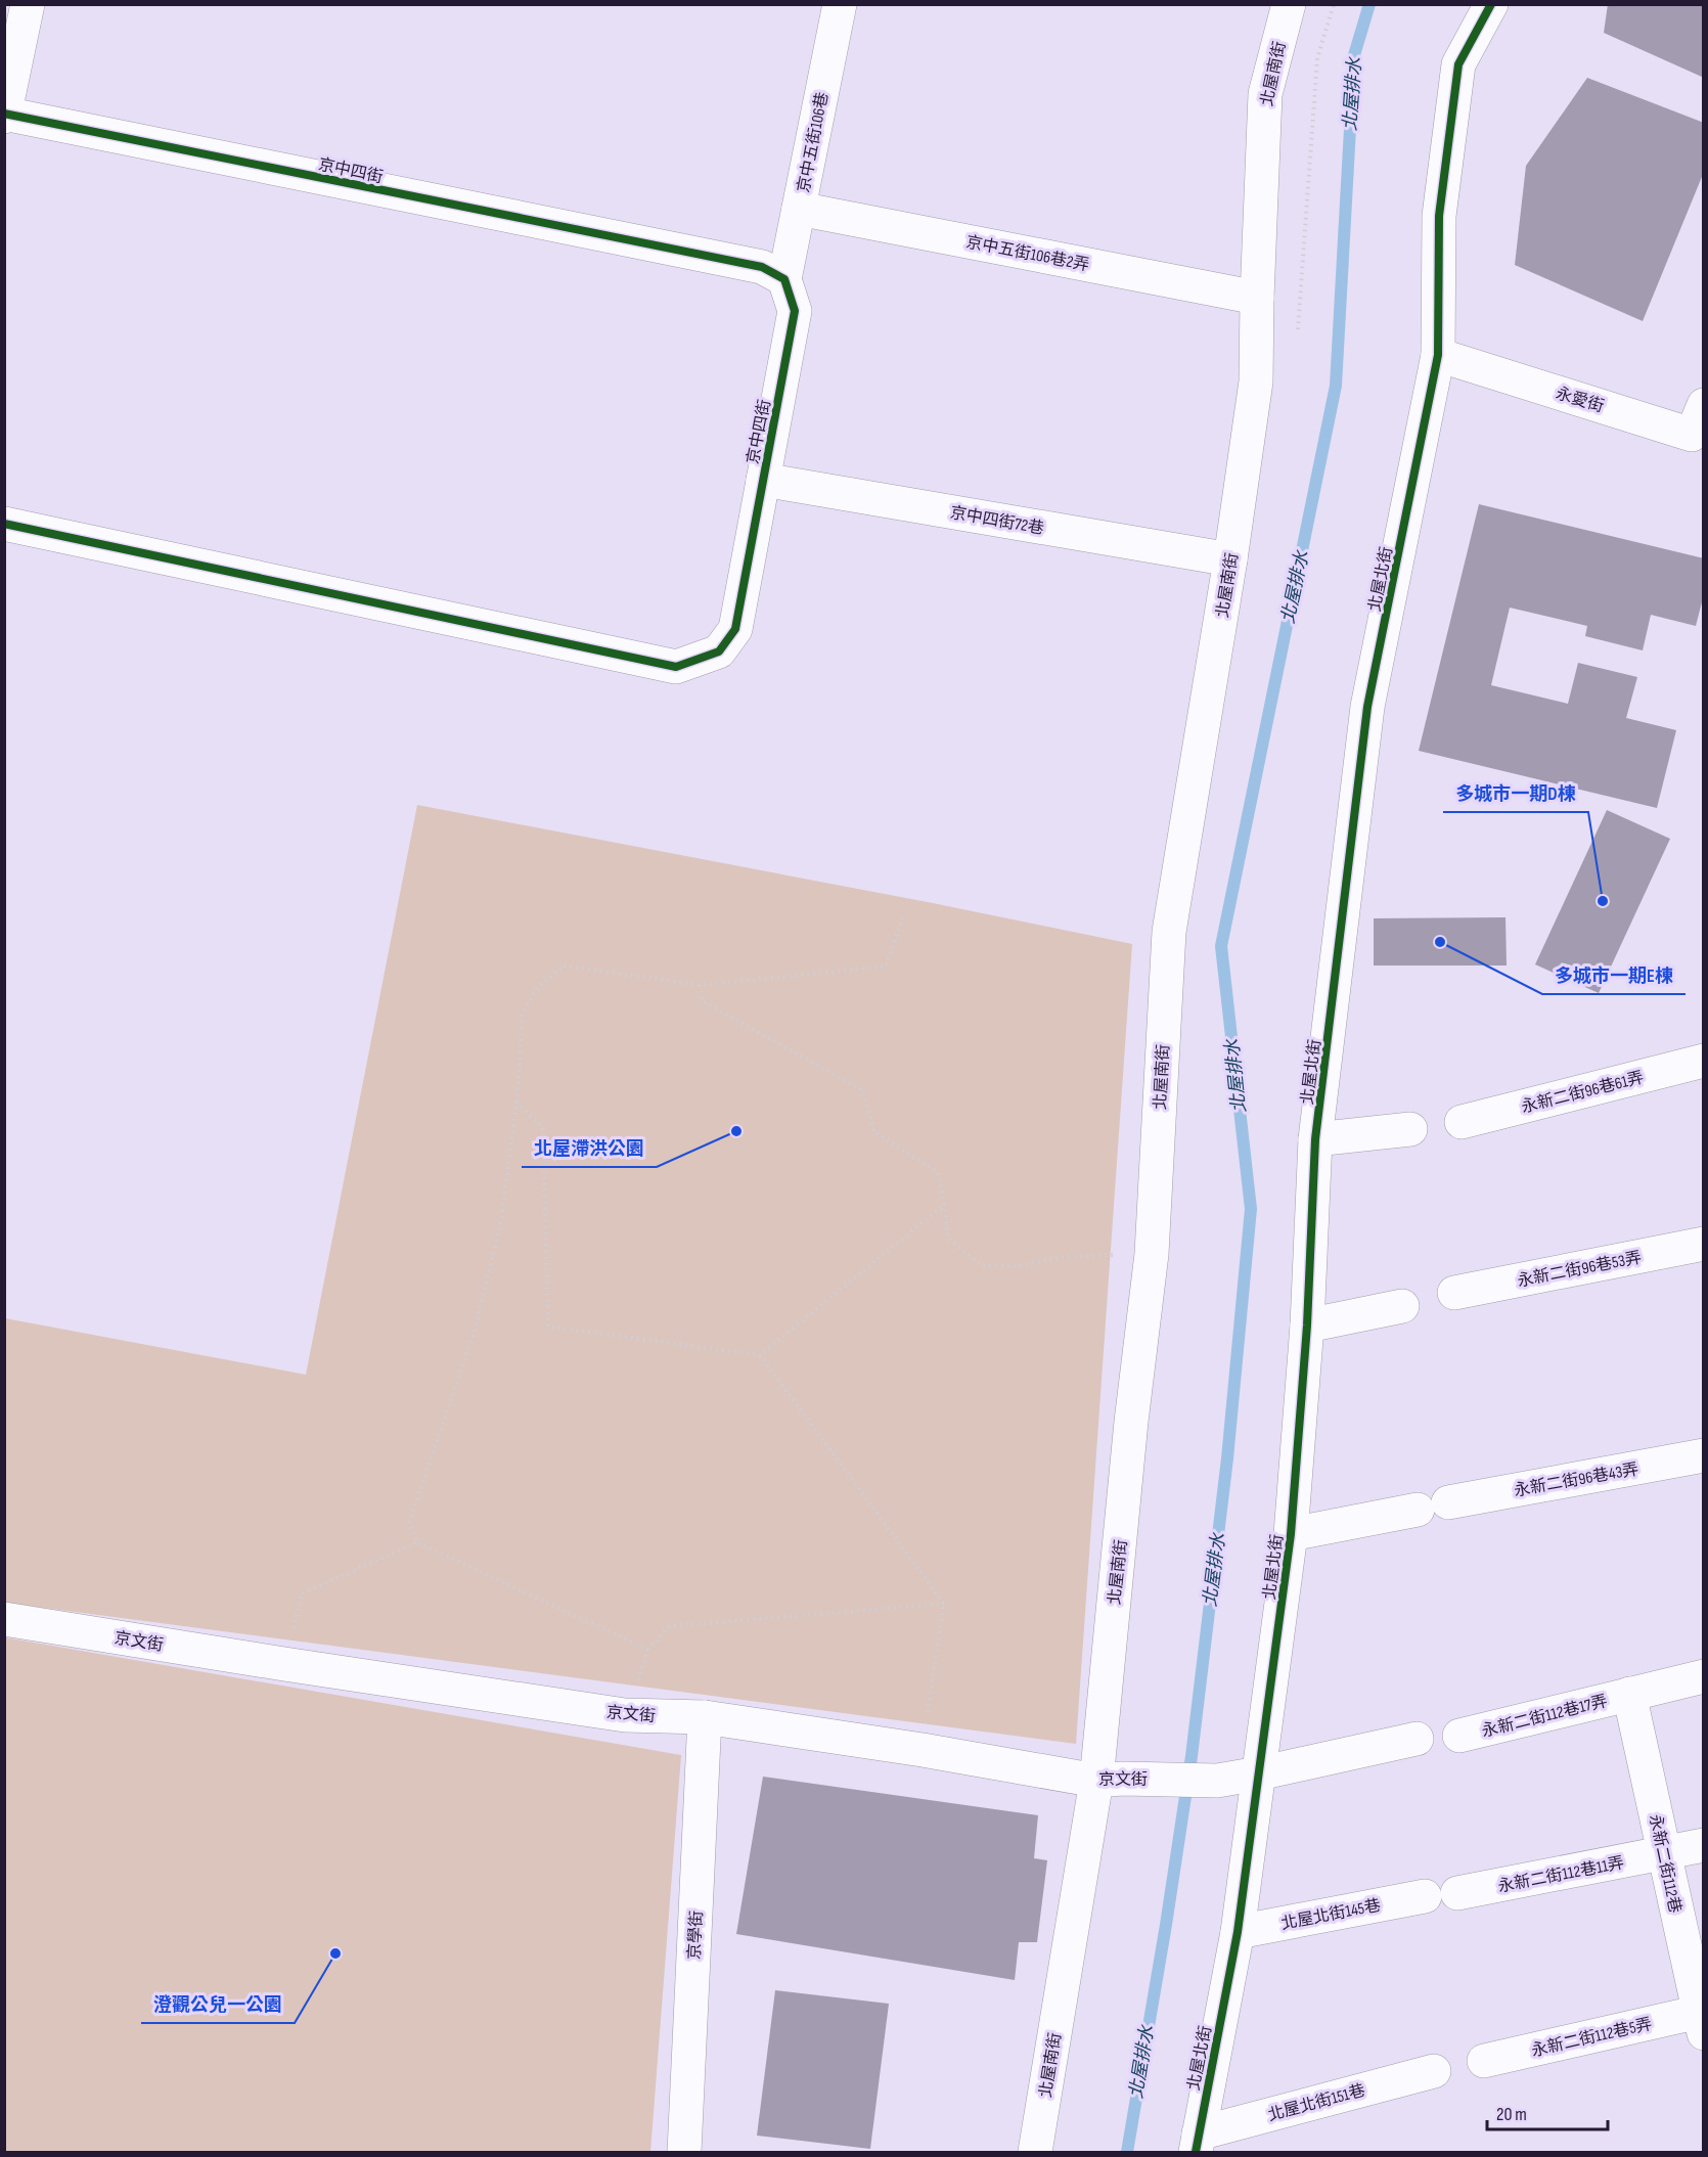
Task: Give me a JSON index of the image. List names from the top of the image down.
{
  "streets": {
    "street": [
      "北屋南街",
      "京中五街106巷",
      "京中四街",
      "京中五街106巷2弄",
      "永愛街",
      "京中四街72巷",
      "北屋北街",
      "永新二街96巷61弄",
      "永新二街96巷53弄",
      "永新二街96巷43弄",
      "京文街",
      "永新二街112巷17弄",
      "永新二街112巷",
      "永新二街112巷11弄",
      "北屋北街145巷",
      "京學街",
      "永新二街112巷5弄",
      "北屋北街151巷"
    ]
  },
  "crossings": [
    ["北屋南街", "京中五街106巷2弄"],
    ["北屋南街", "京中四街72巷"],
    ["北屋南街", "京文街"],
    ["京中五街106巷", "京中四街"],
    ["京中五街106巷", "京中五街106巷2弄"],
    ["京中四街", "京中四街72巷"],
    ["永愛街", "北屋北街"],
    ["北屋北街", "永新二街96巷43弄"],
    ["北屋北街", "京文街"],
    ["北屋北街", "北屋北街145巷"],
    ["北屋北街", "北屋北街151巷"],
    ["京文街", "京學街"],
    ["永新二街112巷17弄", "永新二街112巷"],
    ["永新二街112巷", "永新二街112巷11弄"],
    ["永新二街112巷", "永新二街112巷5弄"]
  ],
  "water": ["北屋排水"],
  "places": [
    "多城市一期D棟",
    "多城市一期E棟",
    "北屋滯洪公園",
    "澄觀公兒一公園"
  ],
  "scale_bar": "20 m"
}
